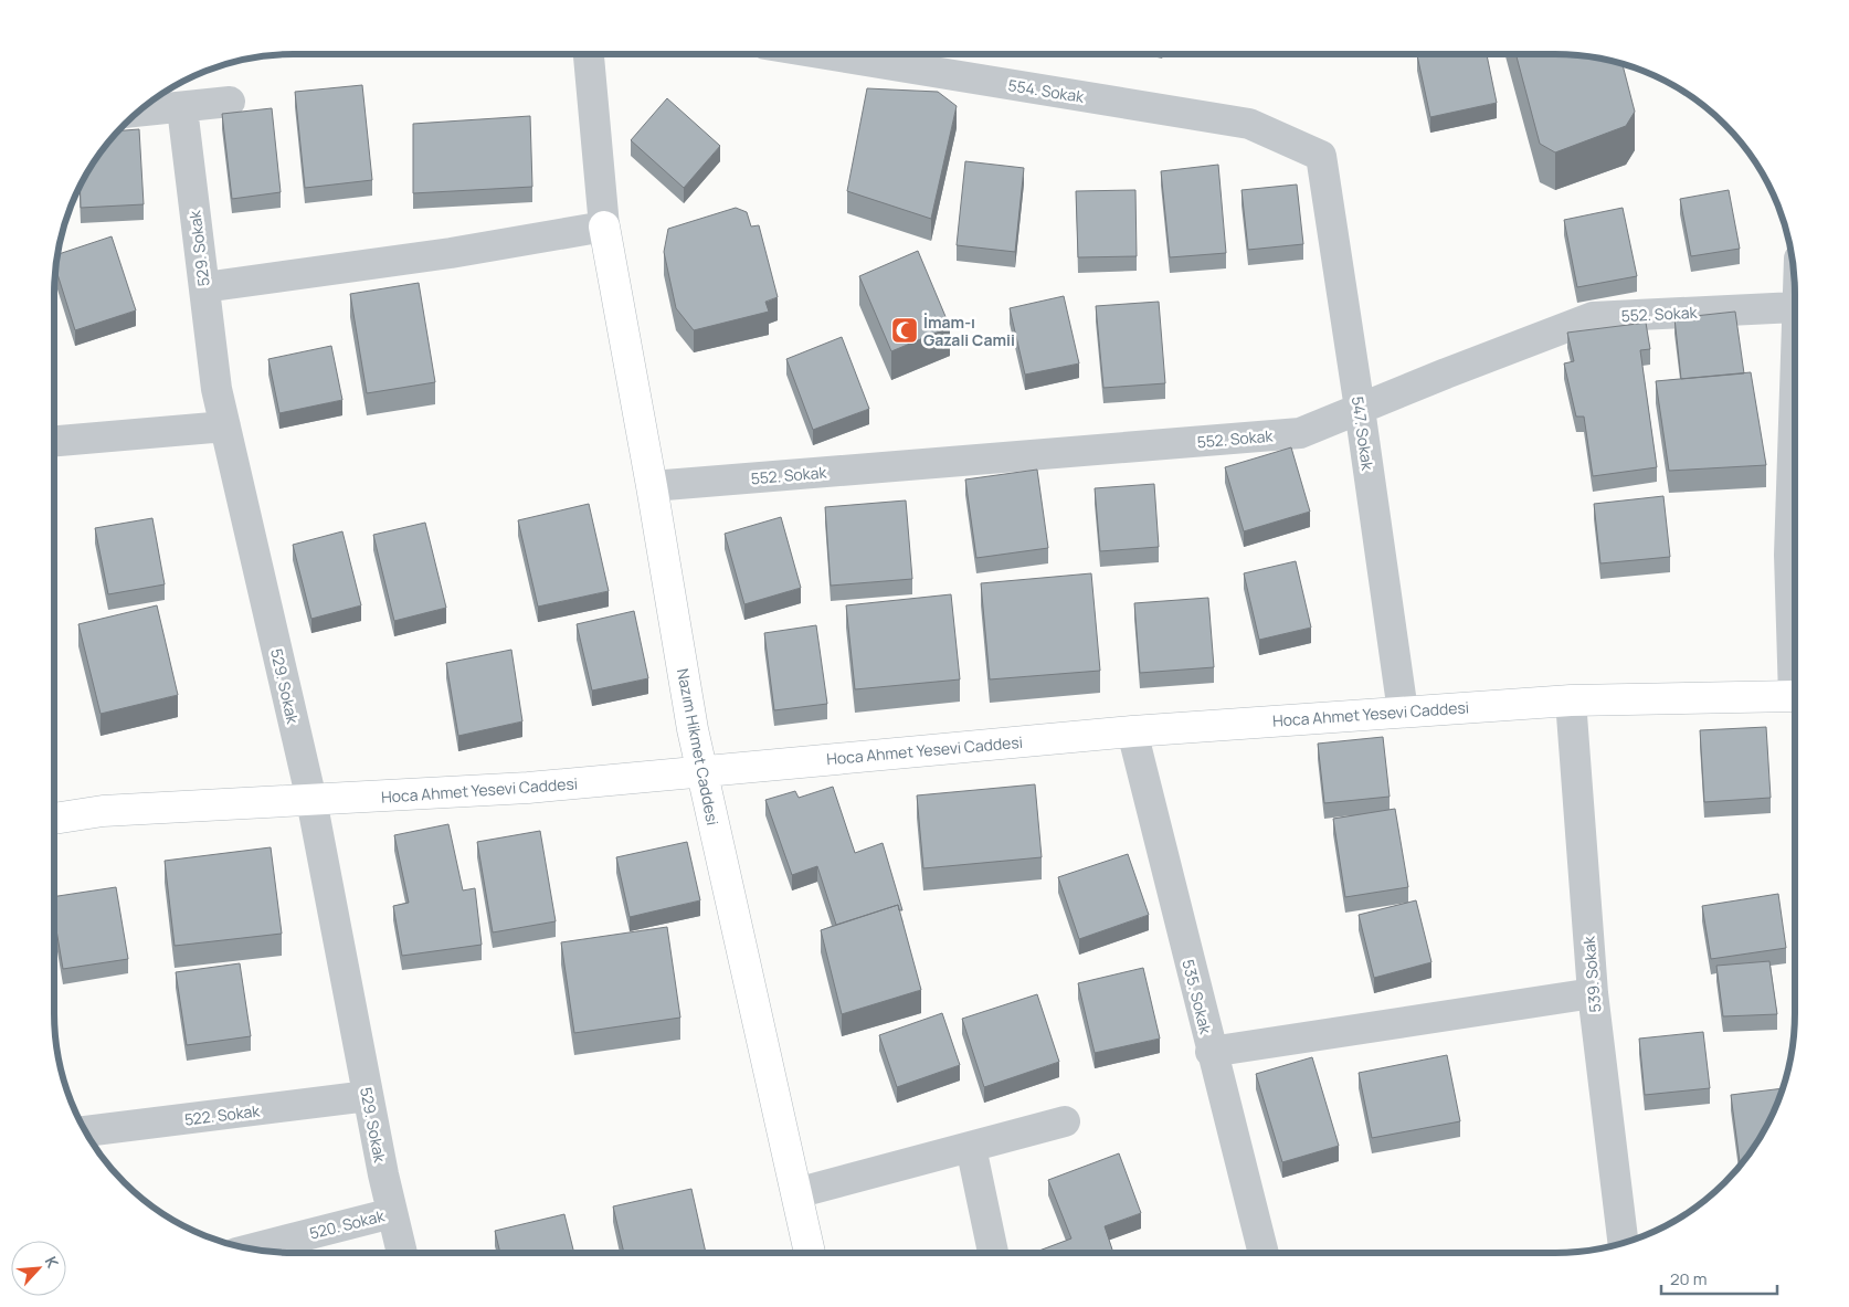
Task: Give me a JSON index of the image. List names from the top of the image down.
{
  "streets": {
    "street": [
      "554. Sokak",
      "529. Sokak",
      "552. Sokak",
      "547. Sokak",
      "Hoca Ahmet Yesevi Caddesi",
      "Nazım Hikmet Caddesi",
      "539. Sokak",
      "535. Sokak",
      "522. Sokak",
      "520. Sokak"
    ]
  },
  "crossings": [
    ["554. Sokak", "547. Sokak"],
    ["529. Sokak", "Hoca Ahmet Yesevi Caddesi"],
    ["529. Sokak", "522. Sokak"],
    ["529. Sokak", "520. Sokak"],
    ["552. Sokak", "547. Sokak"],
    ["552. Sokak", "Nazım Hikmet Caddesi"],
    ["547. Sokak", "Hoca Ahmet Yesevi Caddesi"],
    ["Hoca Ahmet Yesevi Caddesi", "Nazım Hikmet Caddesi"],
    ["Hoca Ahmet Yesevi Caddesi", "539. Sokak"],
    ["Hoca Ahmet Yesevi Caddesi", "535. Sokak"]
  ],
  "places": {
    "mosque": ["İmam-ı Gazali Camii"]
  },
  "scale_bar": "20 m",
  "north": "top right"
}
